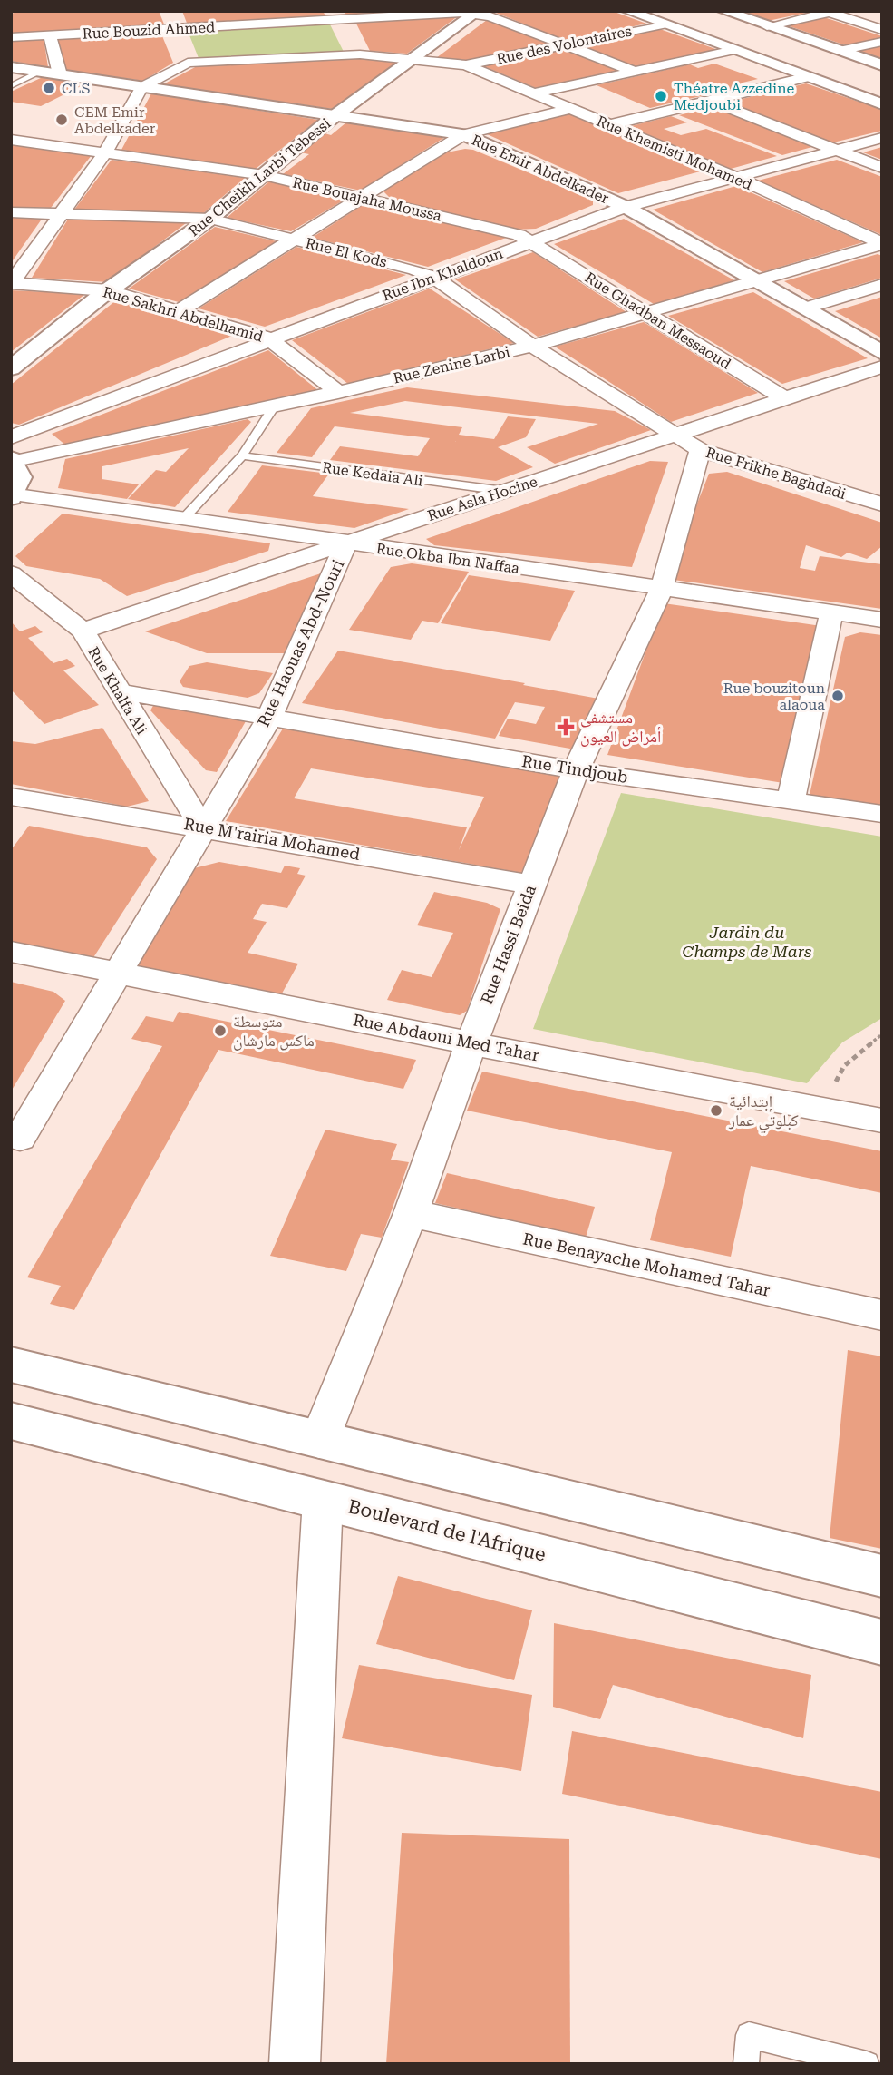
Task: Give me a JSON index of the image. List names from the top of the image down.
{
  "streets": {
    "main road": ["Rue Emir Abdelkader", "Rue Cheikh Larbi Tebessi", "Boulevard de l'Afrique"],
    "street": [
      "Rue Bouzid Ahmed",
      "Rue des Volontaires",
      "Rue Khemisti Mohamed",
      "Rue Bouajaha Moussa",
      "Rue El Kods",
      "Rue Ibn Khaldoun",
      "Rue Sakhri Abdelhamid",
      "Rue Ghadban Messaoud",
      "Rue Zenine Larbi",
      "Rue Frikhe Baghdadi",
      "Rue Asla Hocine",
      "Rue Okba Ibn Naffaa",
      "Rue Haouas Abd-Nouri",
      "Rue Khalfa Ali",
      "Rue Tindjoub",
      "Rue M'rairia Mohamed",
      "Rue Hassi Beida",
      "Rue Abdaoui Med Tahar",
      "Rue Benayache Mohamed Tahar"
    ],
    "lane": ["Rue Kedaia Ali"]
  },
  "crossings": [
    ["Rue Bouzid Ahmed", "Rue Cheikh Larbi Tebessi"],
    ["Rue des Volontaires", "Rue Khemisti Mohamed"],
    ["Rue Khemisti Mohamed", "Rue Ibn Khaldoun"],
    ["Rue Khemisti Mohamed", "Rue Zenine Larbi"],
    ["Rue Emir Abdelkader", "Rue Cheikh Larbi Tebessi"],
    ["Rue Emir Abdelkader", "Rue Ibn Khaldoun"],
    ["Rue Emir Abdelkader", "Rue Zenine Larbi"],
    ["Rue Cheikh Larbi Tebessi", "Rue Bouajaha Moussa"],
    ["Rue Cheikh Larbi Tebessi", "Rue El Kods"],
    ["Rue Cheikh Larbi Tebessi", "Rue Sakhri Abdelhamid"],
    ["Rue Bouajaha Moussa", "Rue Ibn Khaldoun"],
    ["Rue Bouajaha Moussa", "Rue Ghadban Messaoud"],
    ["Rue El Kods", "Rue Ibn Khaldoun"],
    ["Rue El Kods", "Rue Zenine Larbi"],
    ["Rue El Kods", "Rue Frikhe Baghdadi"],
    ["Rue El Kods", "Rue Asla Hocine"],
    ["Rue Ibn Khaldoun", "Rue Sakhri Abdelhamid"],
    ["Rue Ibn Khaldoun", "Rue Ghadban Messaoud"],
    ["Rue Sakhri Abdelhamid", "Rue Zenine Larbi"],
    ["Rue Ghadban Messaoud", "Rue Zenine Larbi"],
    ["Rue Ghadban Messaoud", "Rue Asla Hocine"],
    ["Rue Frikhe Baghdadi", "Rue Asla Hocine"],
    ["Rue Frikhe Baghdadi", "Rue Hassi Beida"],
    ["Rue Kedaia Ali", "Rue Asla Hocine"],
    ["Rue Asla Hocine", "Rue Okba Ibn Naffaa"],
    ["Rue Asla Hocine", "Rue Haouas Abd-Nouri"],
    ["Rue Asla Hocine", "Rue Khalfa Ali"],
    ["Rue Okba Ibn Naffaa", "Rue Haouas Abd-Nouri"],
    ["Rue Okba Ibn Naffaa", "Rue Hassi Beida"],
    ["Rue Haouas Abd-Nouri", "Rue Khalfa Ali"],
    ["Rue Haouas Abd-Nouri", "Rue Tindjoub"],
    ["Rue Haouas Abd-Nouri", "Rue M'rairia Mohamed"],
    ["Rue Haouas Abd-Nouri", "Rue Abdaoui Med Tahar"],
    ["Rue Khalfa Ali", "Rue Tindjoub"],
    ["Rue Khalfa Ali", "Rue M'rairia Mohamed"],
    ["Rue Tindjoub", "Rue Hassi Beida"],
    ["Rue M'rairia Mohamed", "Rue Hassi Beida"],
    ["Rue Hassi Beida", "Rue Abdaoui Med Tahar"],
    ["Rue Hassi Beida", "Rue Benayache Mohamed Tahar"]
  ],
  "parks": ["Jardin du Champs de Mars"],
  "places": {
    "other": [
      "CLS",
      "Théatre Azzedine Medjoubi",
      "CEM Emir Abdelkader",
      "Rue bouzitoun alaoua",
      "متوسطة ماكس مارشان",
      "إبتدائية كبلوتي عمار"
    ],
    "health": ["مستشفى أمراض العيون"]
  }
}
